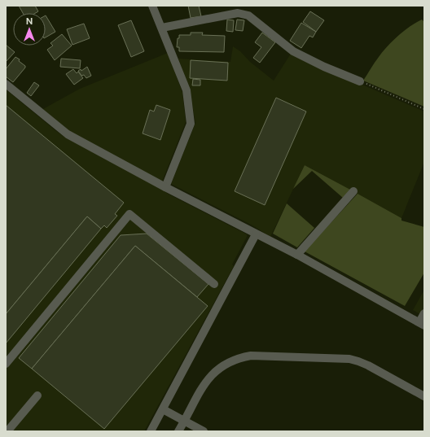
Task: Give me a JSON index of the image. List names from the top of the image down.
{
  "north": "top"
}
